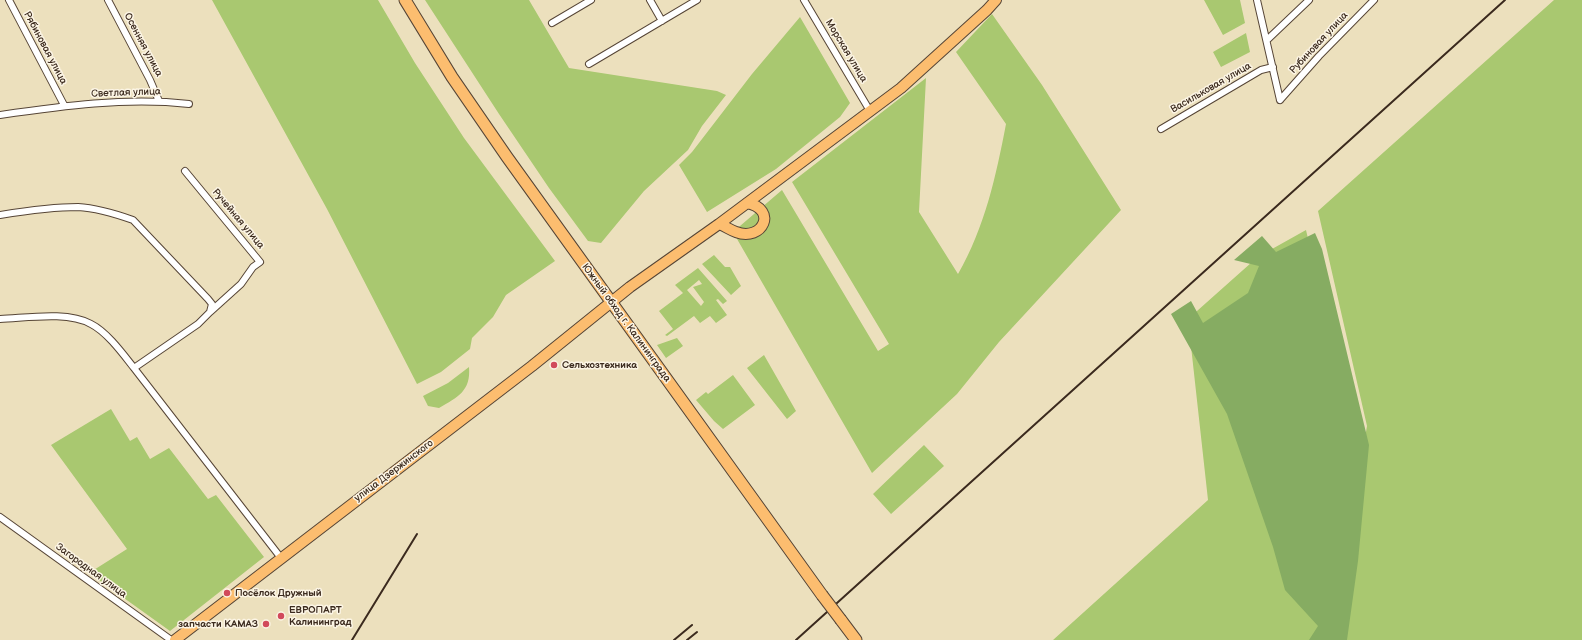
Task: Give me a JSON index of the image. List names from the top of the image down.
{
  "streets": {
    "highway": ["Южный обход г. Калининграда"],
    "main road": ["улица Дзержинского"],
    "street": [
      "Рубиновая улица",
      "Осенняя улица",
      "Рябиновая улица",
      "Морская улица",
      "Васильковая улица",
      "Светлая улица",
      "Ручейная улица",
      "Загородная улица"
    ]
  },
  "crossings": [
    ["Рубиновая улица", "Васильковая улица"],
    ["Осенняя улица", "Светлая улица"],
    ["Рябиновая улица", "Светлая улица"],
    ["Морская улица", "улица Дзержинского"],
    ["Южный обход г. Калининграда", "улица Дзержинского"]
  ],
  "places": [
    "Сельхозтехника",
    "Посёлок Дружный",
    "ЕВРОПАРТ Калининград",
    "запчасти КАМАЗ"
  ]
}
